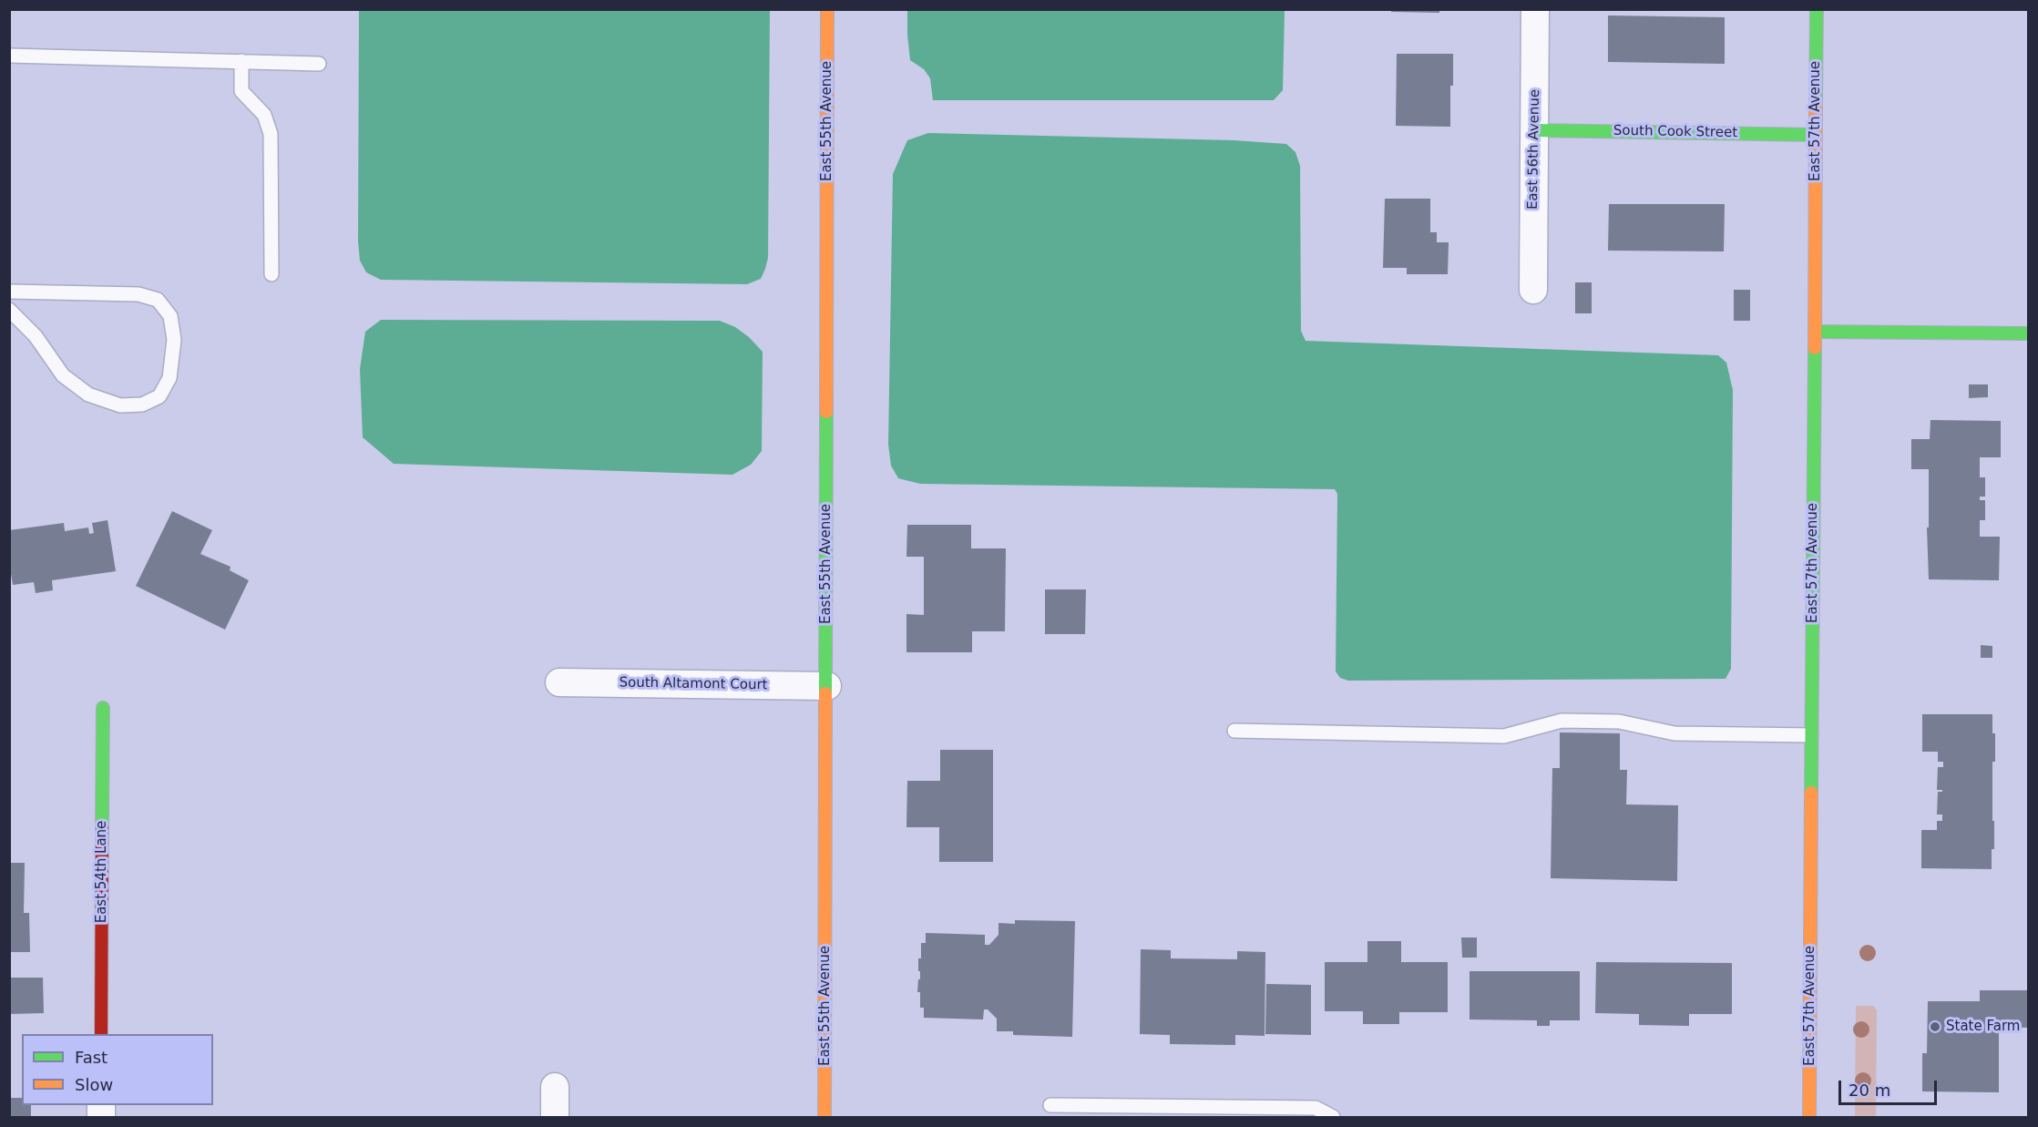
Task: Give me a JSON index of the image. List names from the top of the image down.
{
  "streets": {
    "street": [
      "East 55th Avenue",
      "East 57th Avenue",
      "South Cook Street",
      "East 56th Avenue",
      "South Altamont Court",
      "East 54th Lane"
    ]
  },
  "crossings": [
    ["East 55th Avenue", "South Altamont Court"],
    ["East 57th Avenue", "South Cook Street"],
    ["South Cook Street", "East 56th Avenue"]
  ],
  "places": ["State Farm"],
  "legend": ["Fast", "Slow"],
  "scale_bar": "20 m"
}
